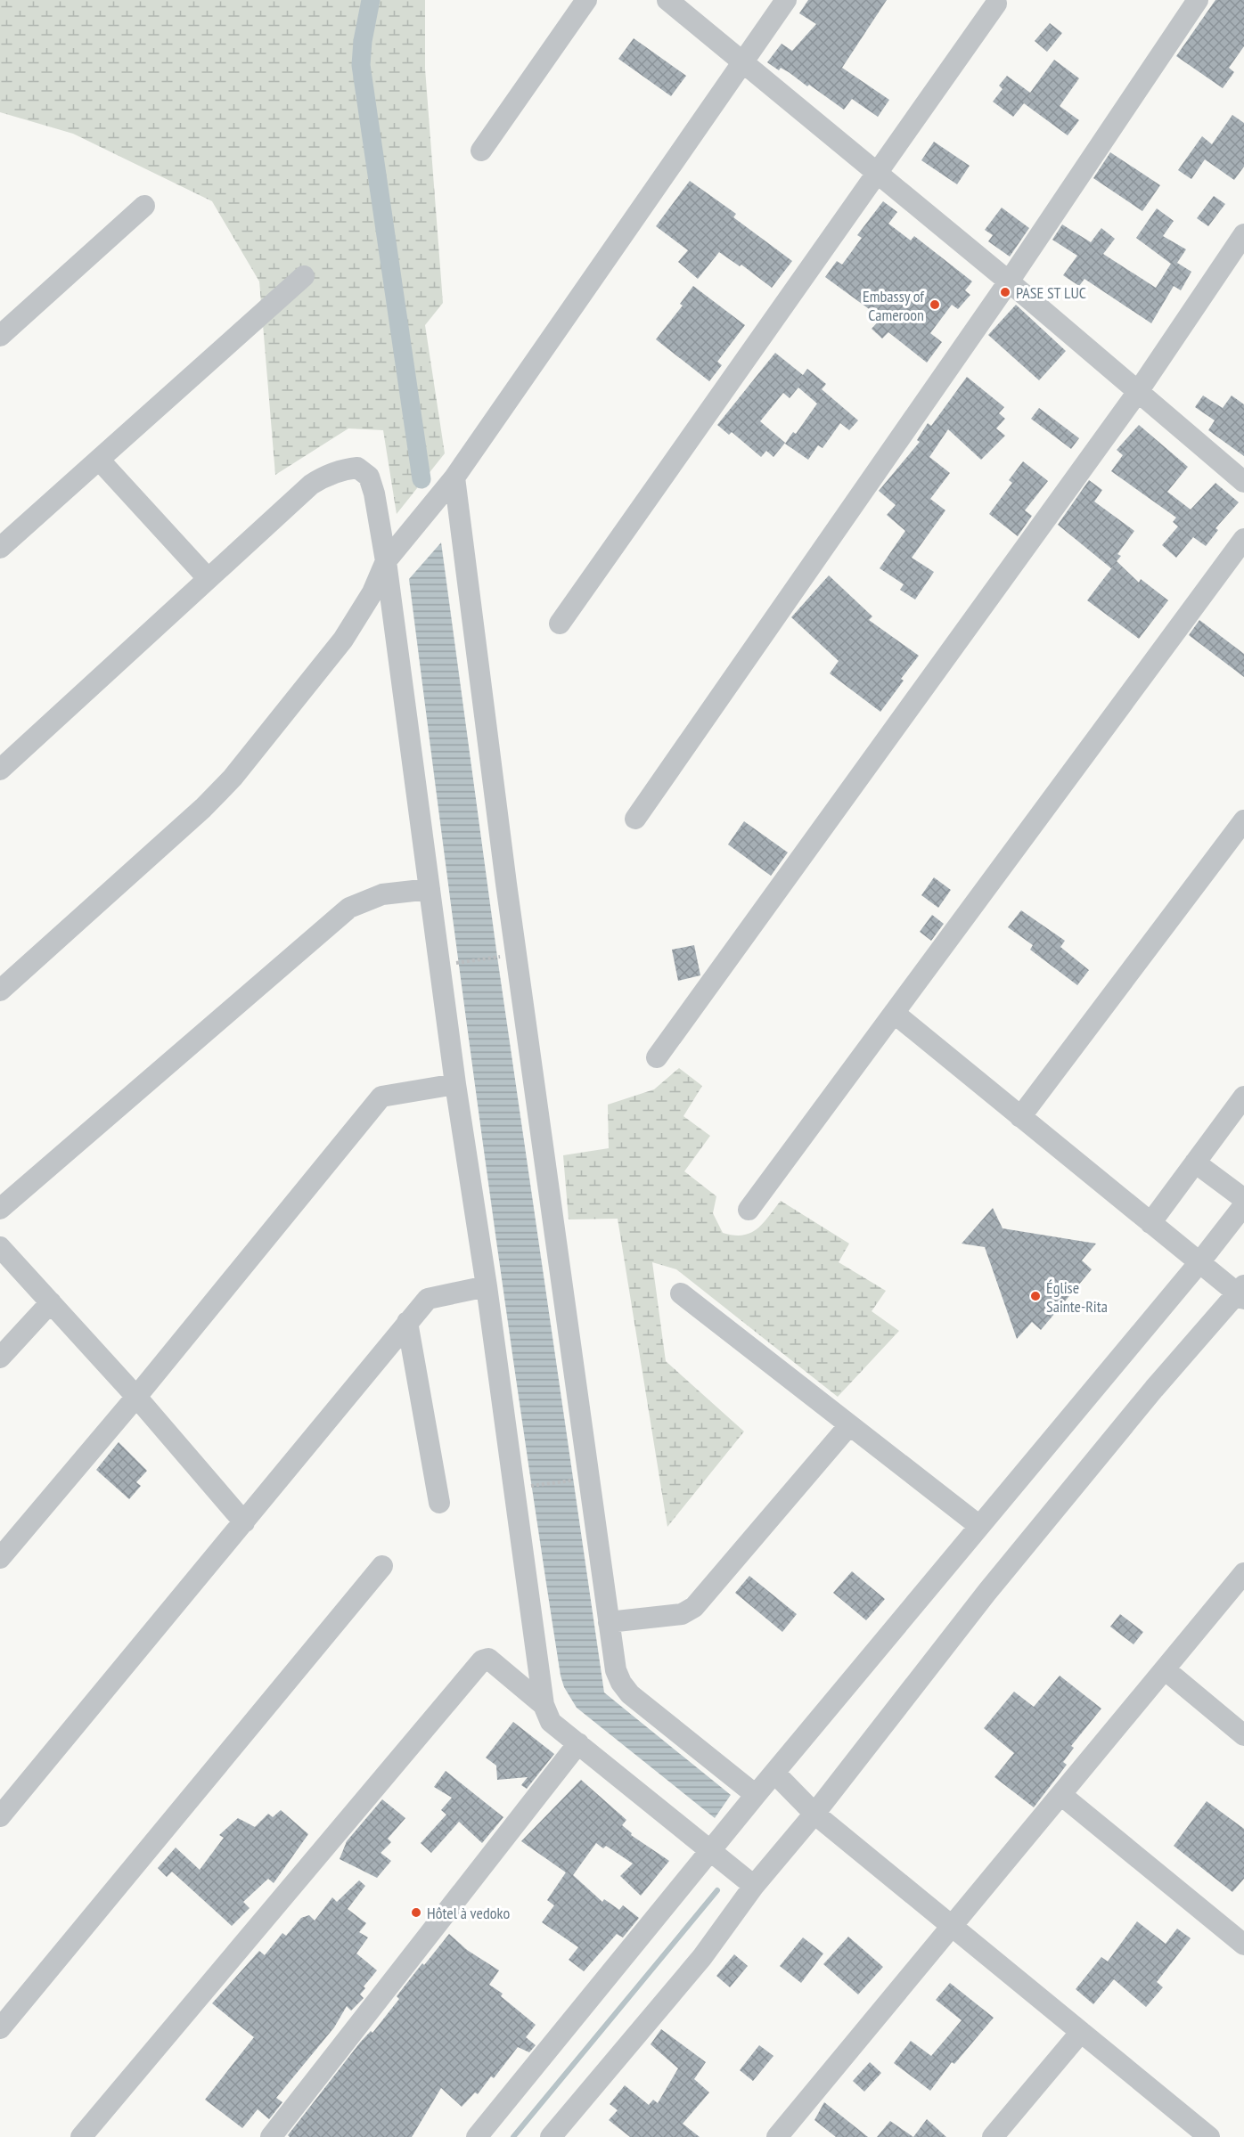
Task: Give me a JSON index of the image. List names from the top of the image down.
{
  "places": [
    "PASE ST LUC",
    "Embassy of Cameroon",
    "Église Sainte-Rita",
    "Hôtel à vedoko"
  ]
}
